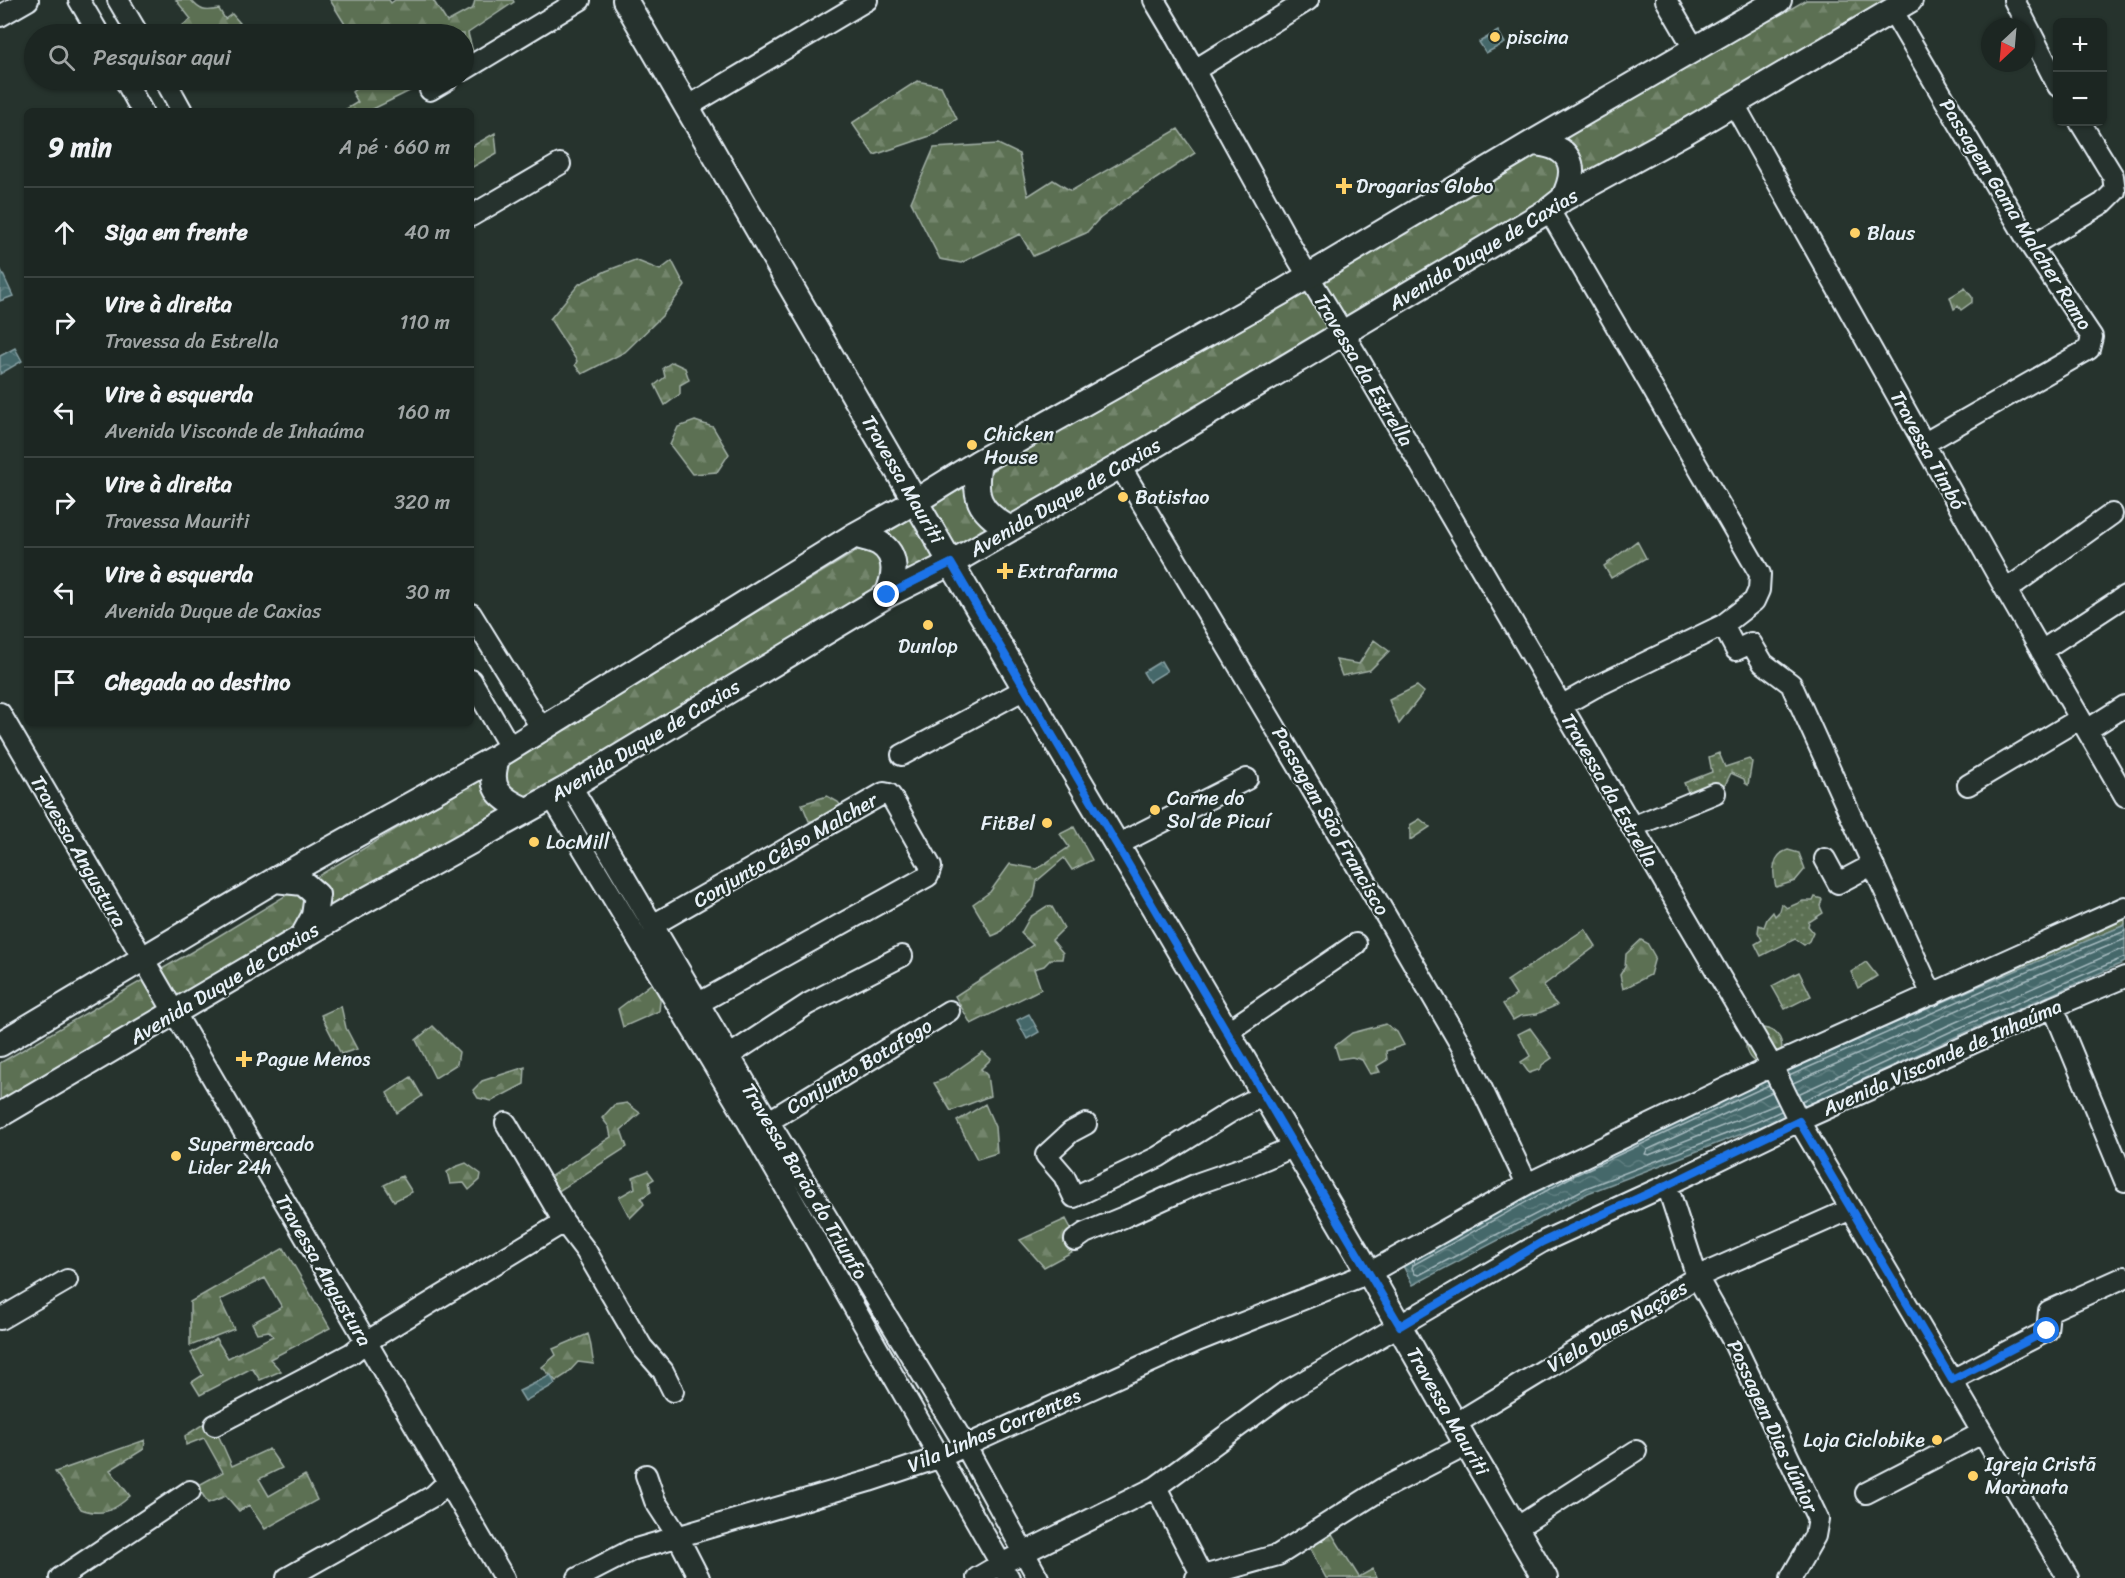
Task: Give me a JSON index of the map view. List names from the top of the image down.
{
  "streets": {
    "main road": ["Avenida Duque de Caxias", "Travessa Mauriti"],
    "street": [
      "Passagem Gama Malcher Ramo",
      "Travessa da Estrella",
      "Travessa Timbó",
      "Passagem São Francisco",
      "Conjunto Célso Malcher",
      "Travessa Angustura",
      "Avenida Visconde de Inhaúma",
      "Conjunto Botafogo",
      "Travessa Barão do Triunfo",
      "Viela Duas Nações",
      "Passagem Dias Júnior",
      "Vila Linhas Correntes"
    ]
  },
  "crossings": [
    ["Passagem Gama Malcher Ramo", "Avenida Duque de Caxias"],
    ["Passagem Gama Malcher Ramo", "Travessa Timbó"],
    ["Avenida Duque de Caxias", "Travessa da Estrella"],
    ["Avenida Duque de Caxias", "Travessa Timbó"],
    ["Avenida Duque de Caxias", "Travessa Mauriti"],
    ["Avenida Duque de Caxias", "Passagem São Francisco"],
    ["Avenida Duque de Caxias", "Travessa Angustura"],
    ["Avenida Duque de Caxias", "Travessa Barão do Triunfo"],
    ["Travessa da Estrella", "Avenida Visconde de Inhaúma"],
    ["Travessa Mauriti", "Avenida Visconde de Inhaúma"],
    ["Travessa Mauriti", "Viela Duas Nações"],
    ["Travessa Mauriti", "Vila Linhas Correntes"],
    ["Conjunto Célso Malcher", "Travessa Barão do Triunfo"],
    ["Avenida Visconde de Inhaúma", "Travessa Barão do Triunfo"],
    ["Avenida Visconde de Inhaúma", "Viela Duas Nações"],
    ["Conjunto Botafogo", "Travessa Barão do Triunfo"],
    ["Travessa Barão do Triunfo", "Vila Linhas Correntes"],
    ["Viela Duas Nações", "Passagem Dias Júnior"]
  ],
  "places": {
    "other": [
      "piscina",
      "Blaus",
      "Chicken House",
      "Batistao",
      "Dunlop",
      "Carne do Sol de Picuí",
      "FitBel",
      "LocMill",
      "Supermercado Lider 24h",
      "Loja Ciclobike",
      "Igreja Cristã Maranata"
    ],
    "health": ["Drogarias Globo", "Extrafarma", "Pague Menos"]
  },
  "north": "bottom left",
  "page": {
    "map_buttons": ["+", "−"],
    "search": "Pesquisar aqui",
    "heading": ["9 min", "A pé · 660 m"],
    "list": [
      ["Siga em frente", "40 m"],
      ["Vire à direita", "Travessa da Estrella", "110 m"],
      ["Vire à esquerda", "Avenida Visconde de Inhaúma", "160 m"],
      ["Vire à direita", "Travessa Mauriti", "320 m"],
      ["Vire à esquerda", "Avenida Duque de Caxias", "30 m"],
      "Chegada ao destino"
    ]
  }
}
